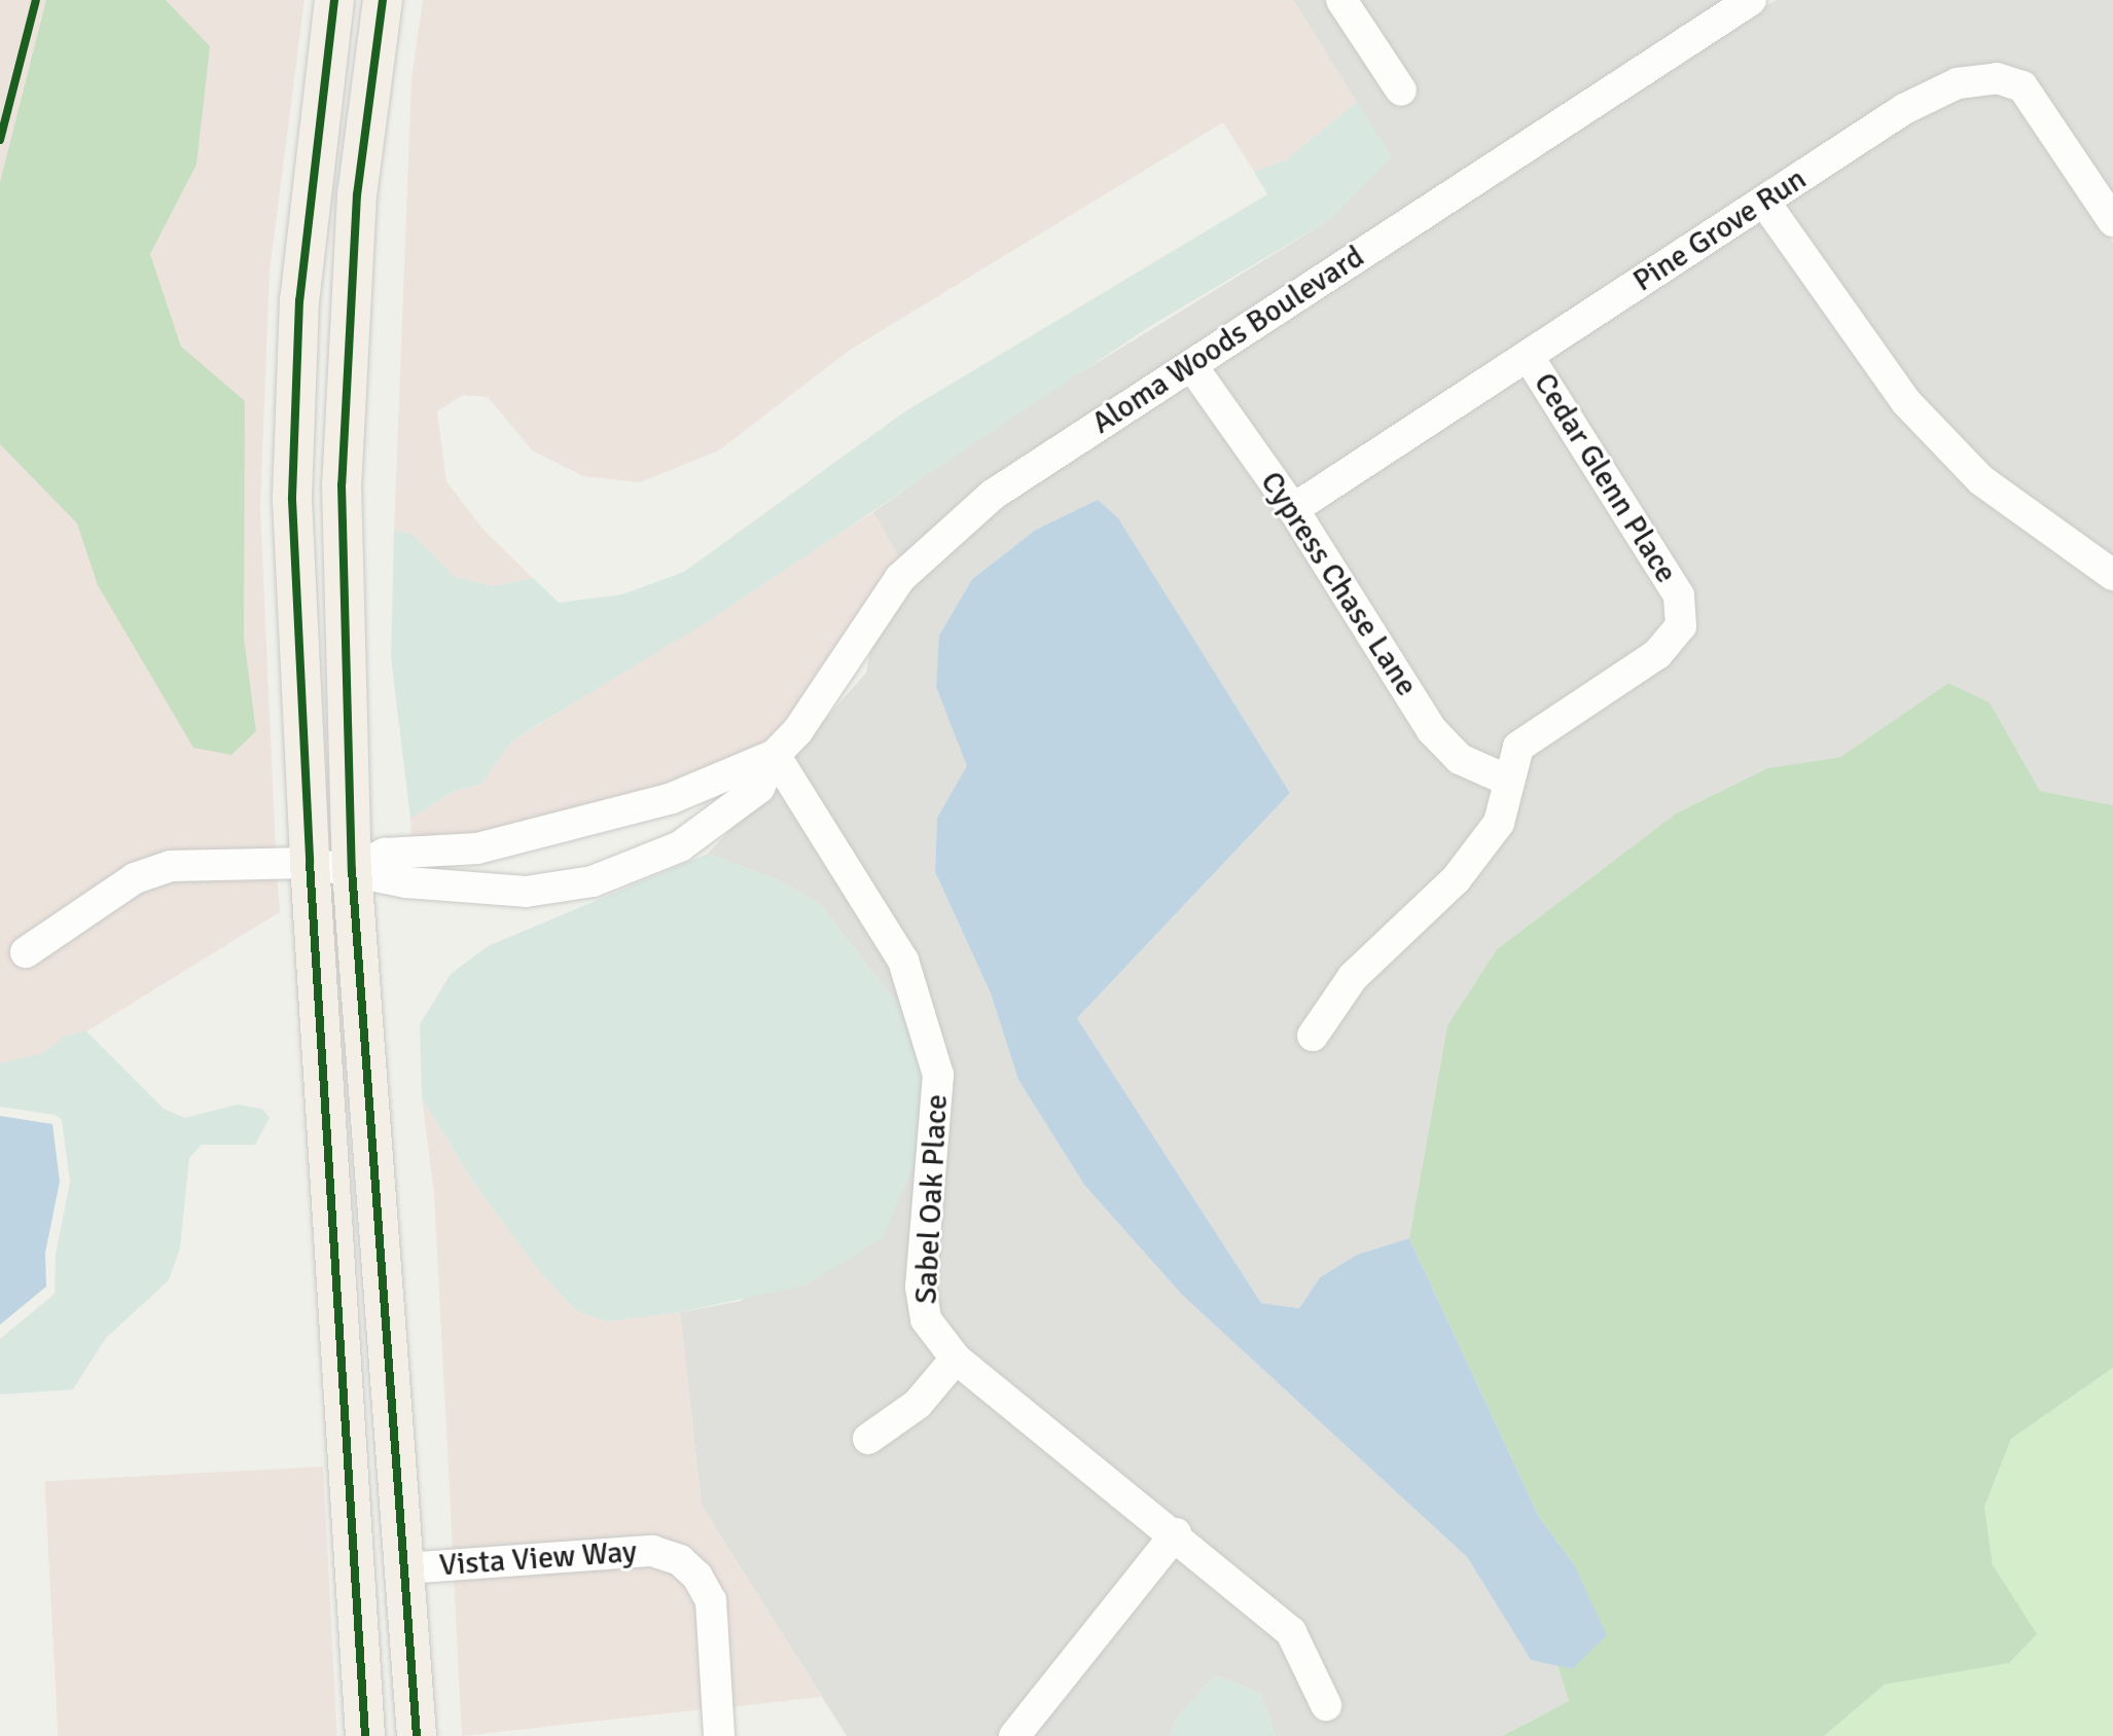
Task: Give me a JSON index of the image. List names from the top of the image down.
{
  "streets": {
    "street": [
      "Pine Grove Run",
      "Aloma Woods Boulevard",
      "Cedar Glenn Place",
      "Cypress Chase Lane",
      "Sabel Oak Place",
      "Vista View Way"
    ]
  },
  "crossings": [
    ["Pine Grove Run", "Cedar Glenn Place"],
    ["Pine Grove Run", "Cypress Chase Lane"],
    ["Aloma Woods Boulevard", "Cypress Chase Lane"],
    ["Aloma Woods Boulevard", "Sabel Oak Place"],
    ["Cedar Glenn Place", "Cypress Chase Lane"]
  ]
}
